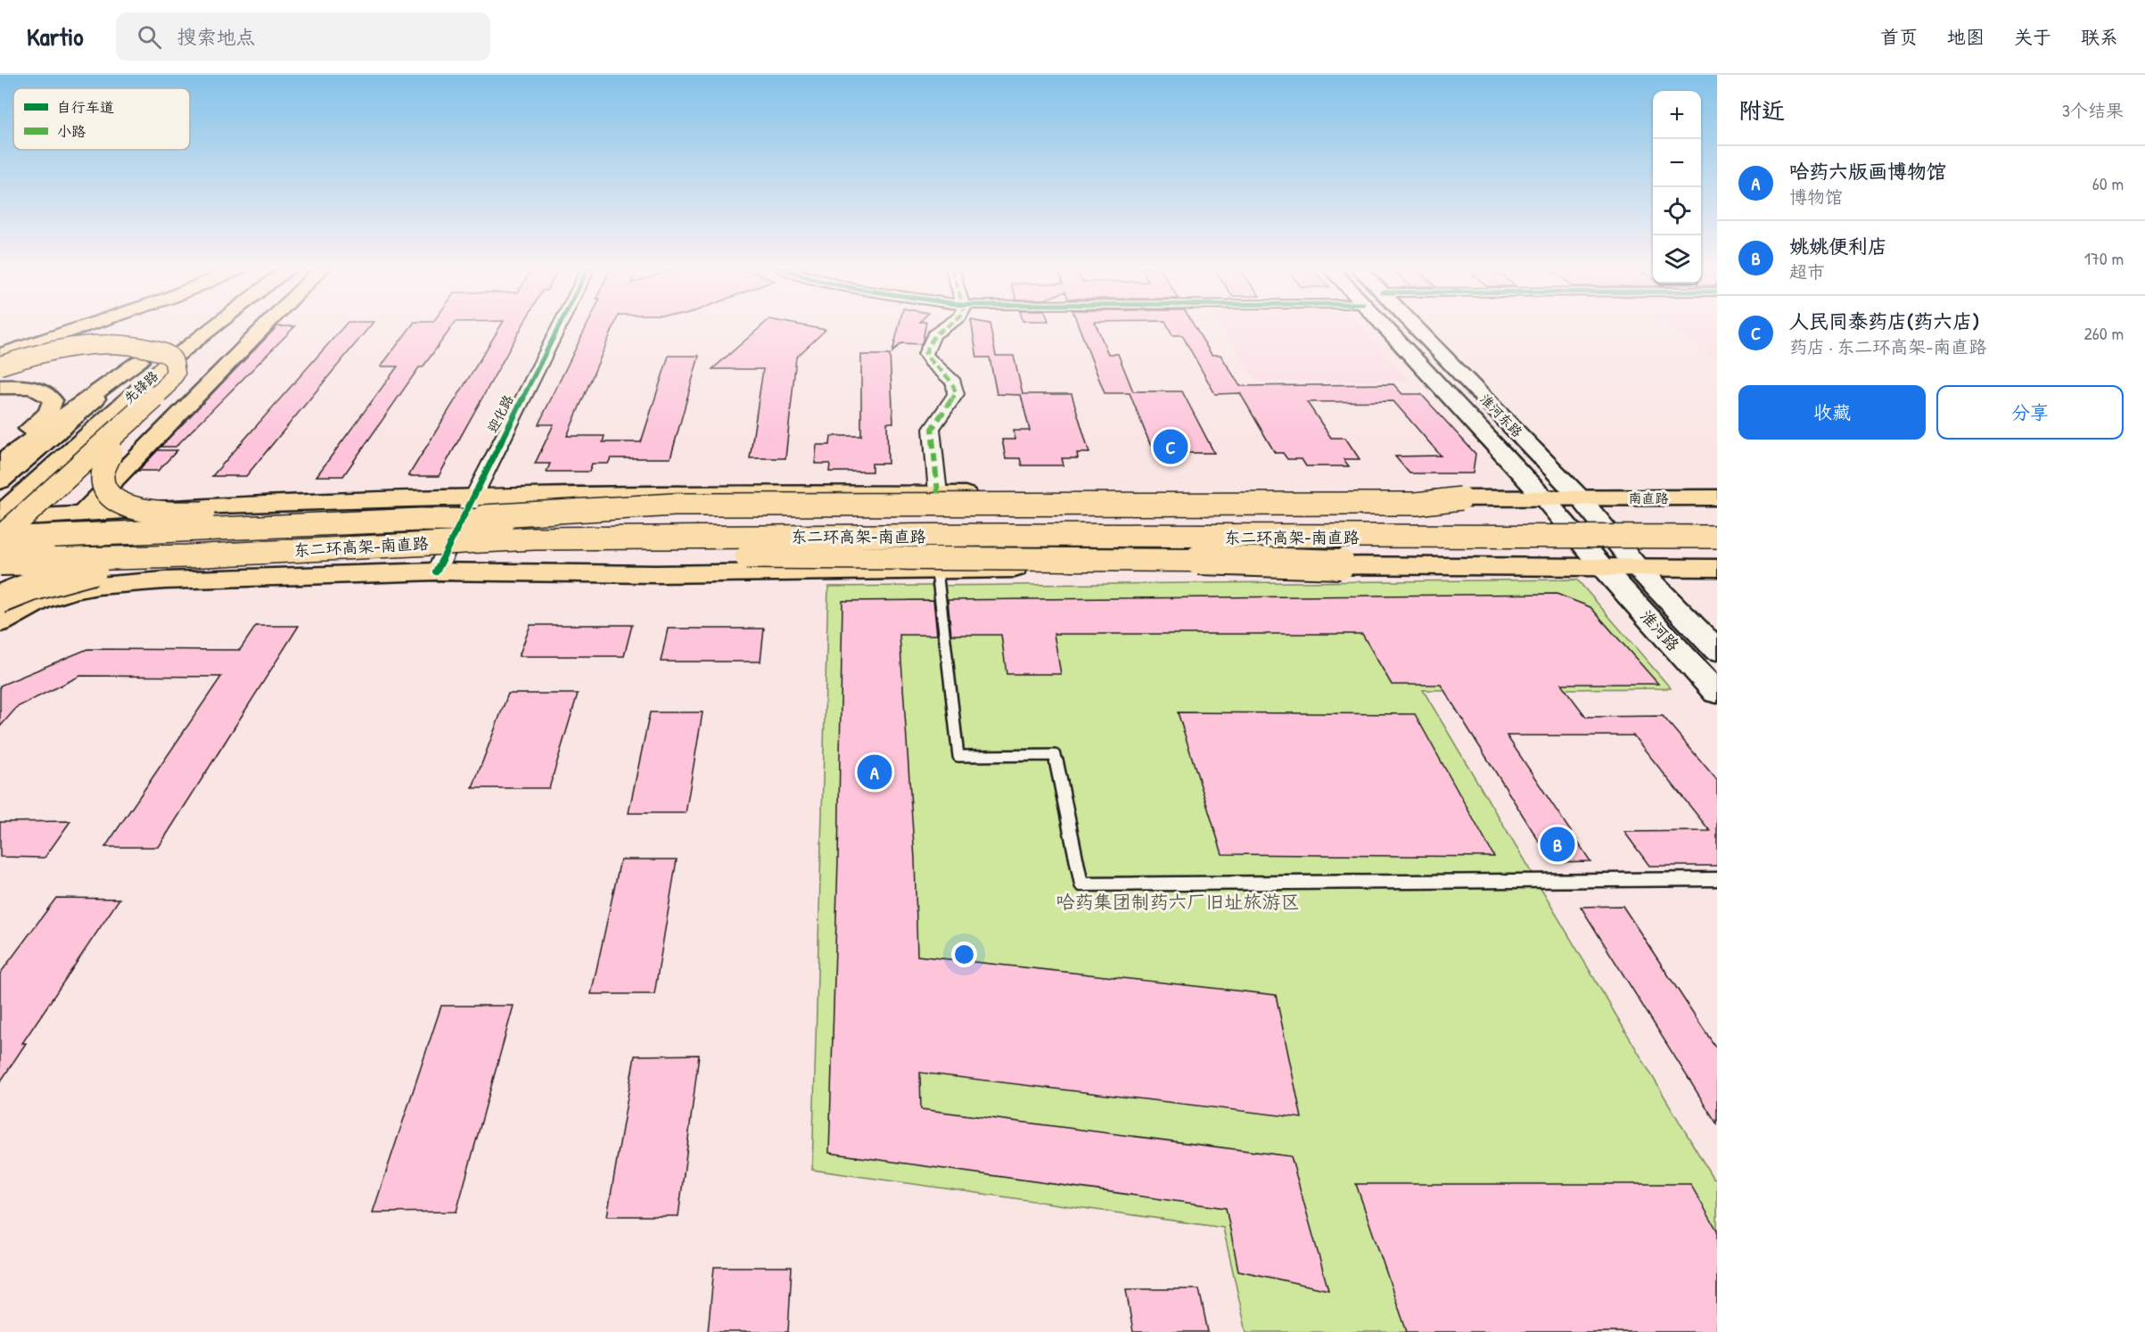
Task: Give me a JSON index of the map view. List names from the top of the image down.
{
  "streets": {
    "main road": [
      "先锋路",
      "淮河东路",
      "南直路",
      "东二环高架-南直路",
      "淮河路"
    ],
    "street": ["迎化路"]
  },
  "crossings": [
    ["淮河东路", "南直路"],
    ["淮河东路", "淮河路"]
  ],
  "parks": ["哈药集团制药六厂旧址旅游区"],
  "legend": ["自行车道", "小路"],
  "page": {
    "header": "Kartio",
    "search": "搜索地点",
    "nav": [
      "首页",
      "地图",
      "关于",
      "联系"
    ],
    "heading": ["附近", "3个结果"],
    "map_buttons": ["+", "−"],
    "list": [
      {
        "mark": "A",
        "name": "哈药六版画博物馆",
        "note": "博物馆",
        "value": "60 m"
      },
      {
        "mark": "B",
        "name": "姚姚便利店",
        "note": "超市",
        "value": "170 m"
      },
      {
        "mark": "C",
        "name": "人民同泰药店(药六店)",
        "note": "药店 · 东二环高架-南直路",
        "value": "260 m"
      }
    ],
    "buttons": ["收藏", "分享"],
    "pins": ["C", "A", "B"]
  }
}
